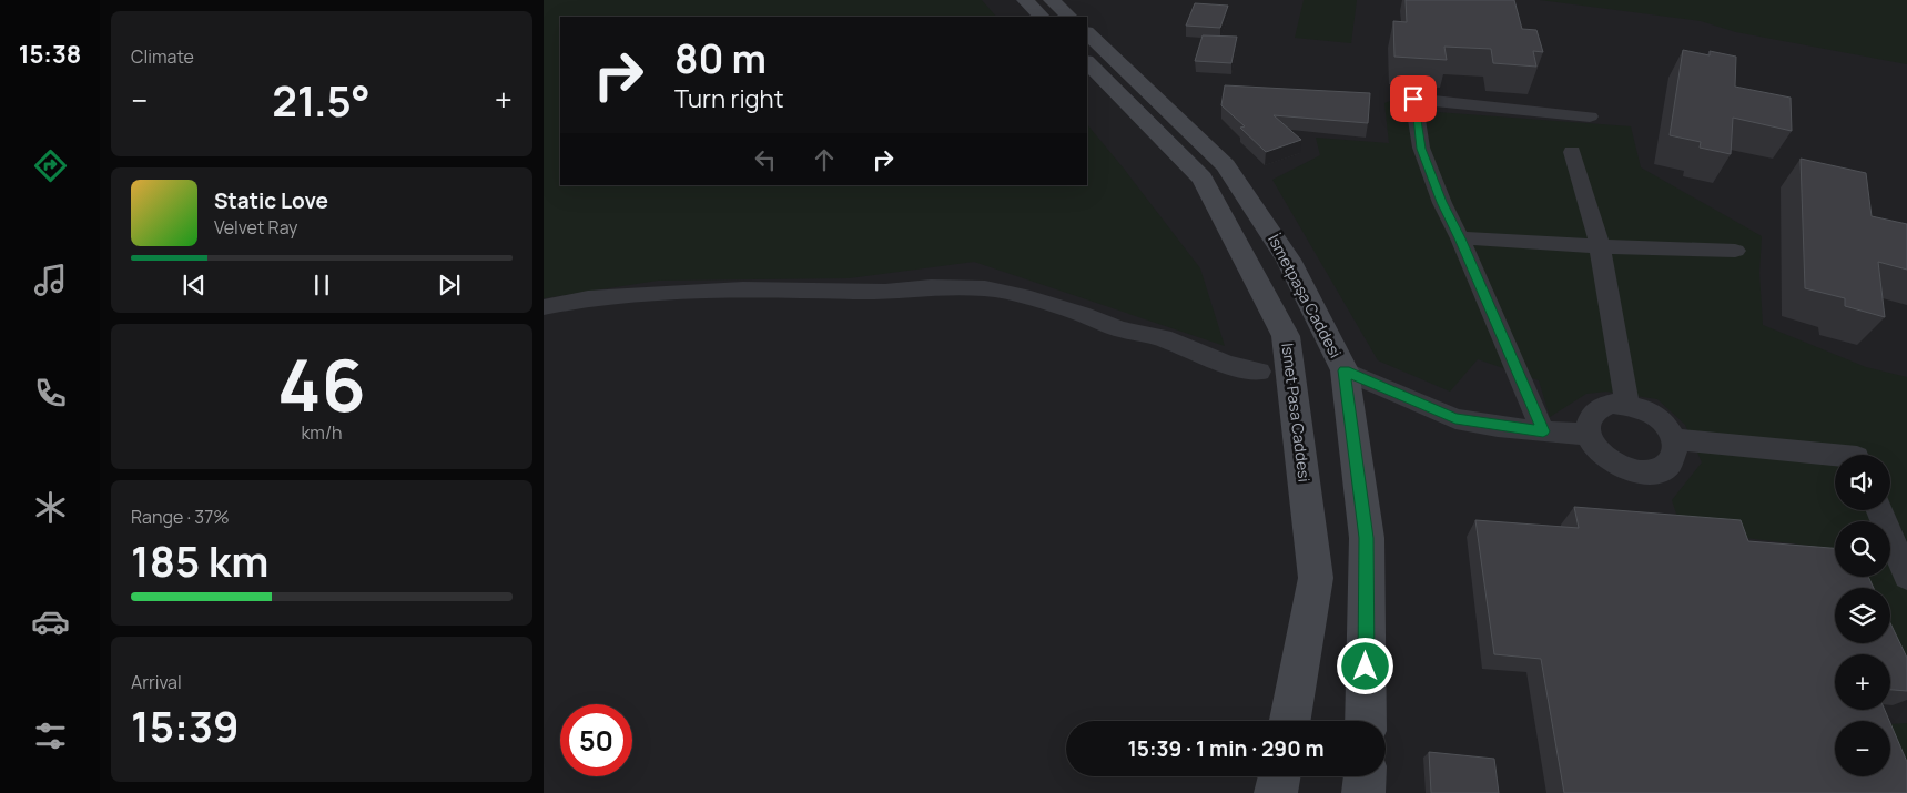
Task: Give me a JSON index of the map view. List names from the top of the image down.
{
  "streets": {
    "main road": ["İsmetpaşa Caddesi", "Ismet Pasa Caddesi"]
  },
  "page": {
    "tabs": "15:38",
    "tile": [
      "Climate",
      ["46", "km/h"],
      ["Range · 37%", "185 km"],
      ["Arrival", "15:39"]
    ],
    "turn": ["80 m", "Turn right"],
    "heat": ["−", "21.5°", "+"],
    "song": ["Static Love", "Velvet Ray"],
    "map_buttons": ["+", "−"],
    "limit": "50",
    "trip": "15:39 · 1 min · 290 m"
  }
}
